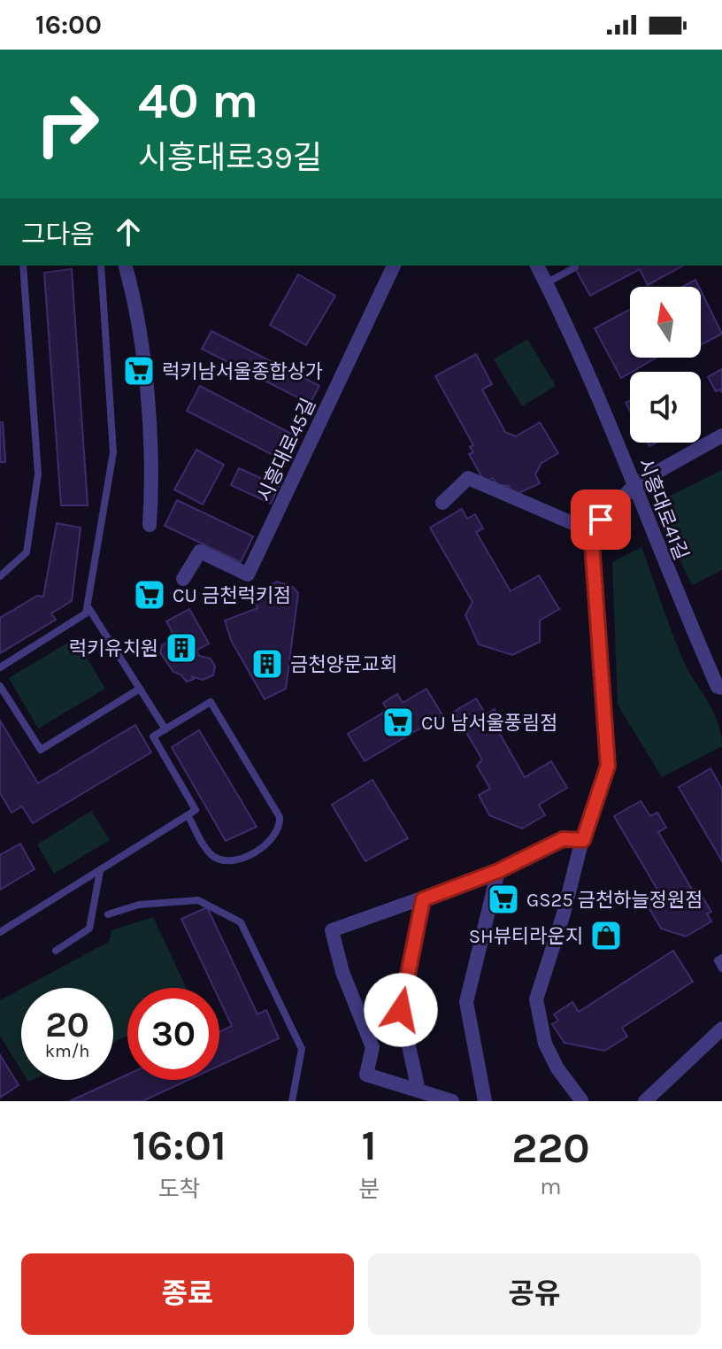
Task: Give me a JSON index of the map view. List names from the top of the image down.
{
  "streets": {
    "street": ["시흥대로45길", "시흥대로41길"]
  },
  "places": {
    "supermarket": [
      "럭키남서울종합상가",
      "CU 금천럭키점",
      "CU 남서울풍림점",
      "GS25 금천하늘정원점"
    ],
    "building": ["럭키유치원", "금천양문교회"],
    "shop": ["SH뷰티라운지"]
  },
  "north": "top",
  "page": {
    "status": "16:00",
    "turn": ["40 m", "시흥대로39길"],
    "then": "그다음",
    "speed": "20 km/h",
    "limit": "30",
    "eta": [
      "16:01",
      "도착",
      "1",
      "분",
      "220",
      "m"
    ],
    "buttons": ["종료", "공유"]
  }
}
